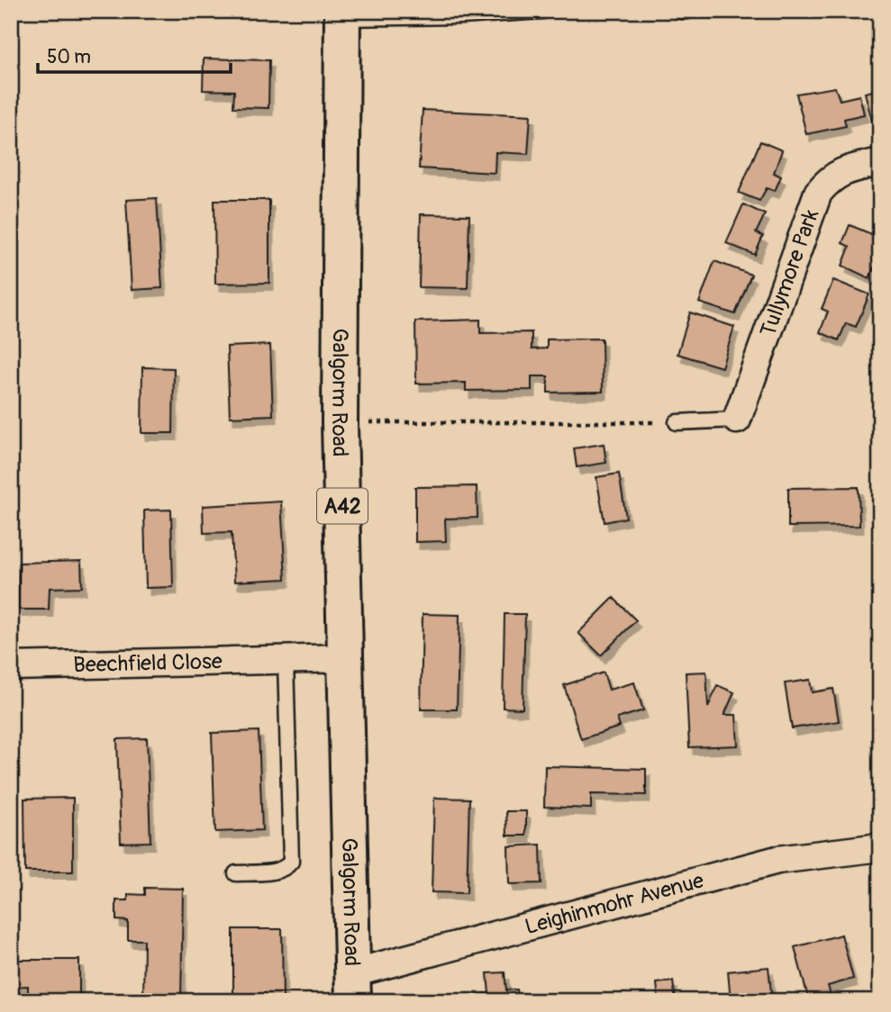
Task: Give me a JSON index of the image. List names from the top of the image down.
{
  "streets": {
    "main road": ["Galgorm Road", "A42"],
    "street": ["Tullymore Park", "Beechfield Close", "Leighinmohr Avenue"]
  },
  "crossings": [
    ["Galgorm Road", "Beechfield Close"],
    ["Galgorm Road", "Leighinmohr Avenue"]
  ],
  "scale_bar": "50 m"
}
